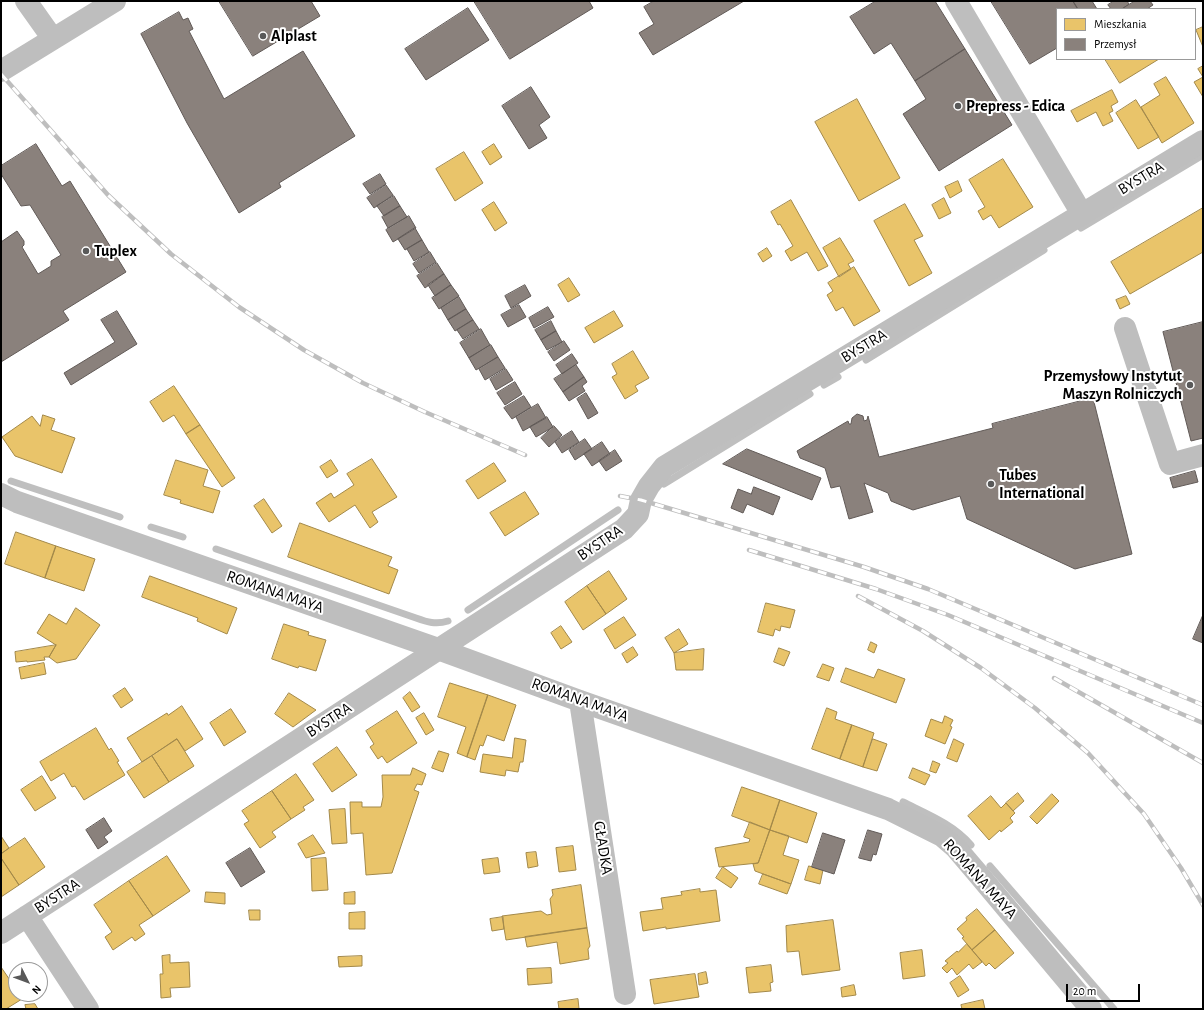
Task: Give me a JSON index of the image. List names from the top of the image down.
{
  "streets": {
    "street": ["BYSTRA", "ROMANA MAYA", "GŁADKA"]
  },
  "crossings": [
    ["BYSTRA", "ROMANA MAYA"],
    ["ROMANA MAYA", "GŁADKA"]
  ],
  "places": [
    "Alplast",
    "Prepress - Edica",
    "Tuplex",
    "Przemysłowy Instytut Maszyn Rolniczych",
    "Tubes International"
  ],
  "legend": ["Mieszkania", "Przemysł"],
  "scale_bar": "20 m",
  "north": "bottom right"
}
